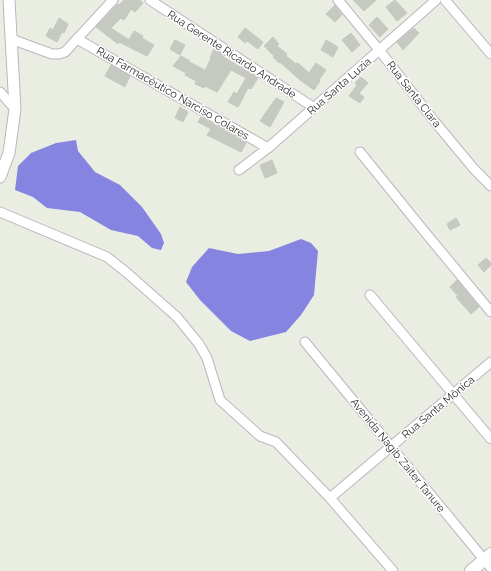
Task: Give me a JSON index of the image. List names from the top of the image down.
{
  "streets": {
    "street": [
      "Rua Gerente Ricardo Andrade",
      "Rua Santa Luzia",
      "Rua Farmacêutico Narciso Colares",
      "Rua Santa Clara",
      "Rua Santa Mônica",
      "Avenida Nagib Zaiter Tanure"
    ]
  },
  "crossings": [
    ["Rua Gerente Ricardo Andrade", "Rua Santa Luzia"],
    ["Rua Santa Luzia", "Rua Farmacêutico Narciso Colares"],
    ["Rua Santa Luzia", "Rua Santa Clara"],
    ["Rua Santa Mônica", "Avenida Nagib Zaiter Tanure"]
  ]
}
